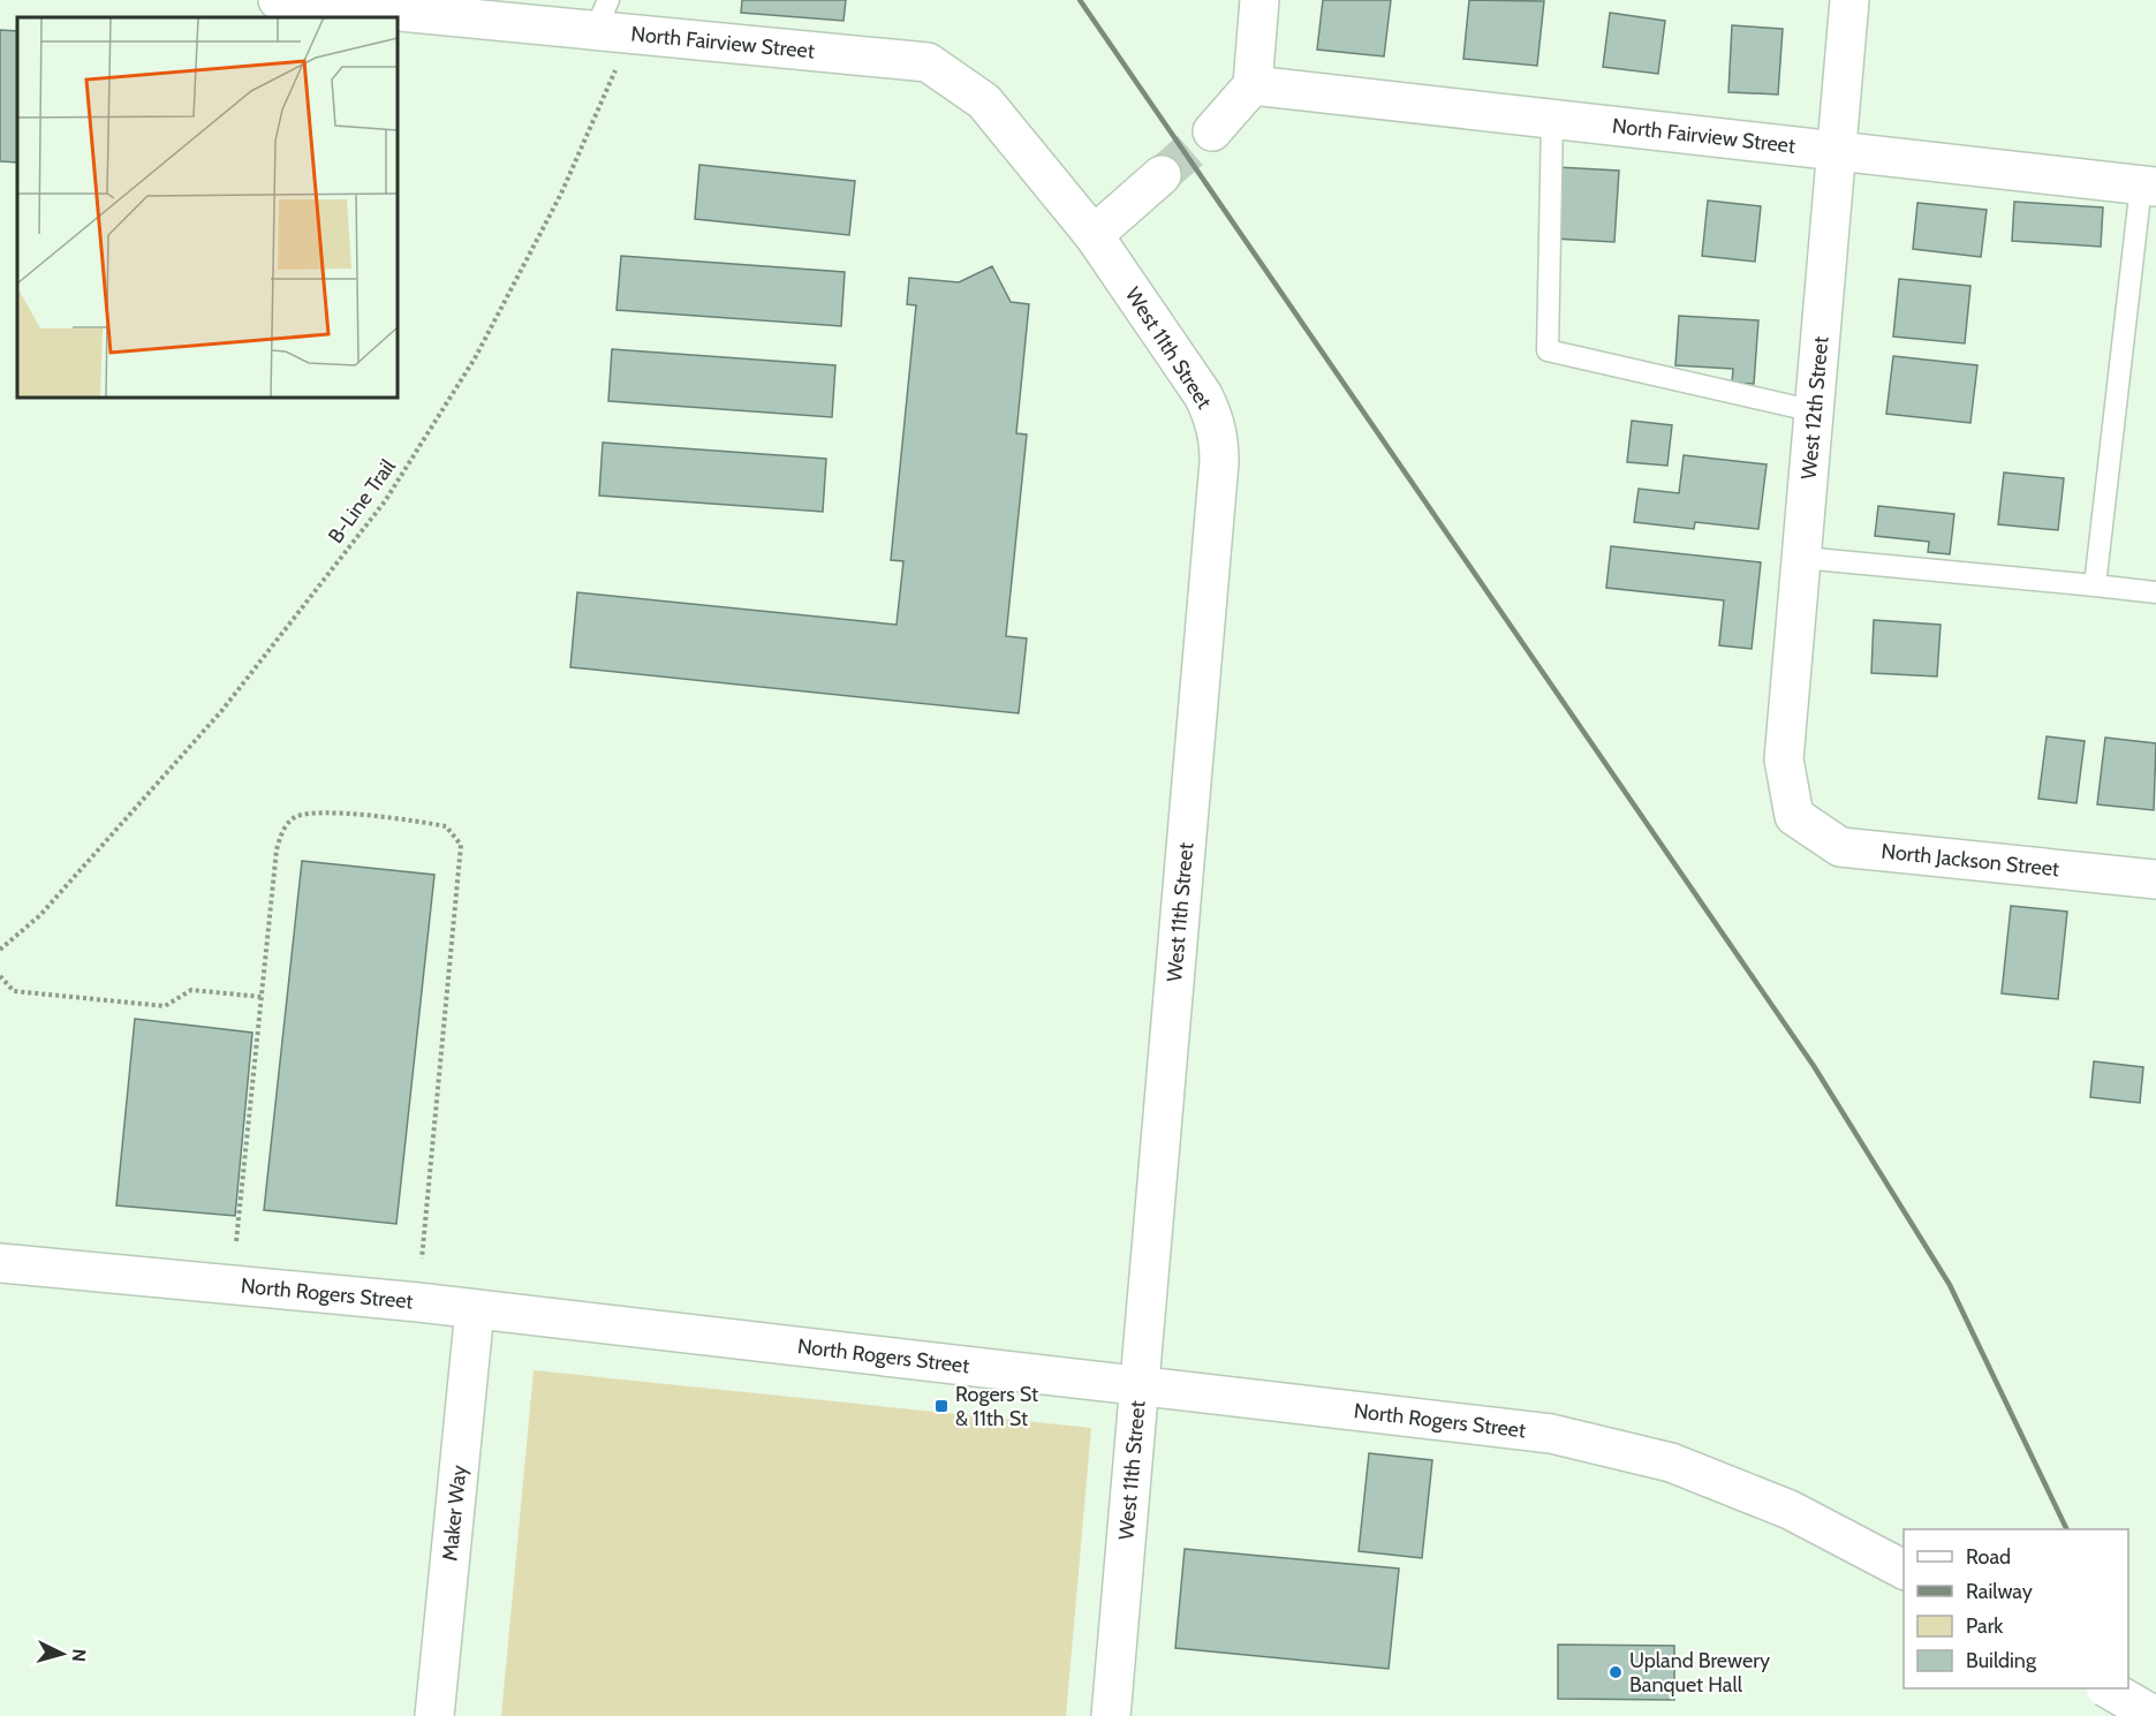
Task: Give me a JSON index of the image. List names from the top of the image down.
{
  "streets": {
    "street": [
      "North Fairview Street",
      "West 11th Street",
      "West 12th Street",
      "North Jackson Street",
      "North Rogers Street",
      "Maker Way"
    ],
    "path": ["B-Line Trail"]
  },
  "crossings": [
    ["North Fairview Street", "West 11th Street"],
    ["North Fairview Street", "West 12th Street"],
    ["North Fairview Street", "B-Line Trail"],
    ["West 11th Street", "North Rogers Street"],
    ["West 12th Street", "North Jackson Street"],
    ["North Rogers Street", "Maker Way"]
  ],
  "places": {
    "transit": ["Rogers St & 11th St"],
    "other": ["Upland Brewery Banquet Hall"]
  },
  "legend": [
    "Road",
    "Railway",
    "Park",
    "Building"
  ],
  "north": "right"
}
